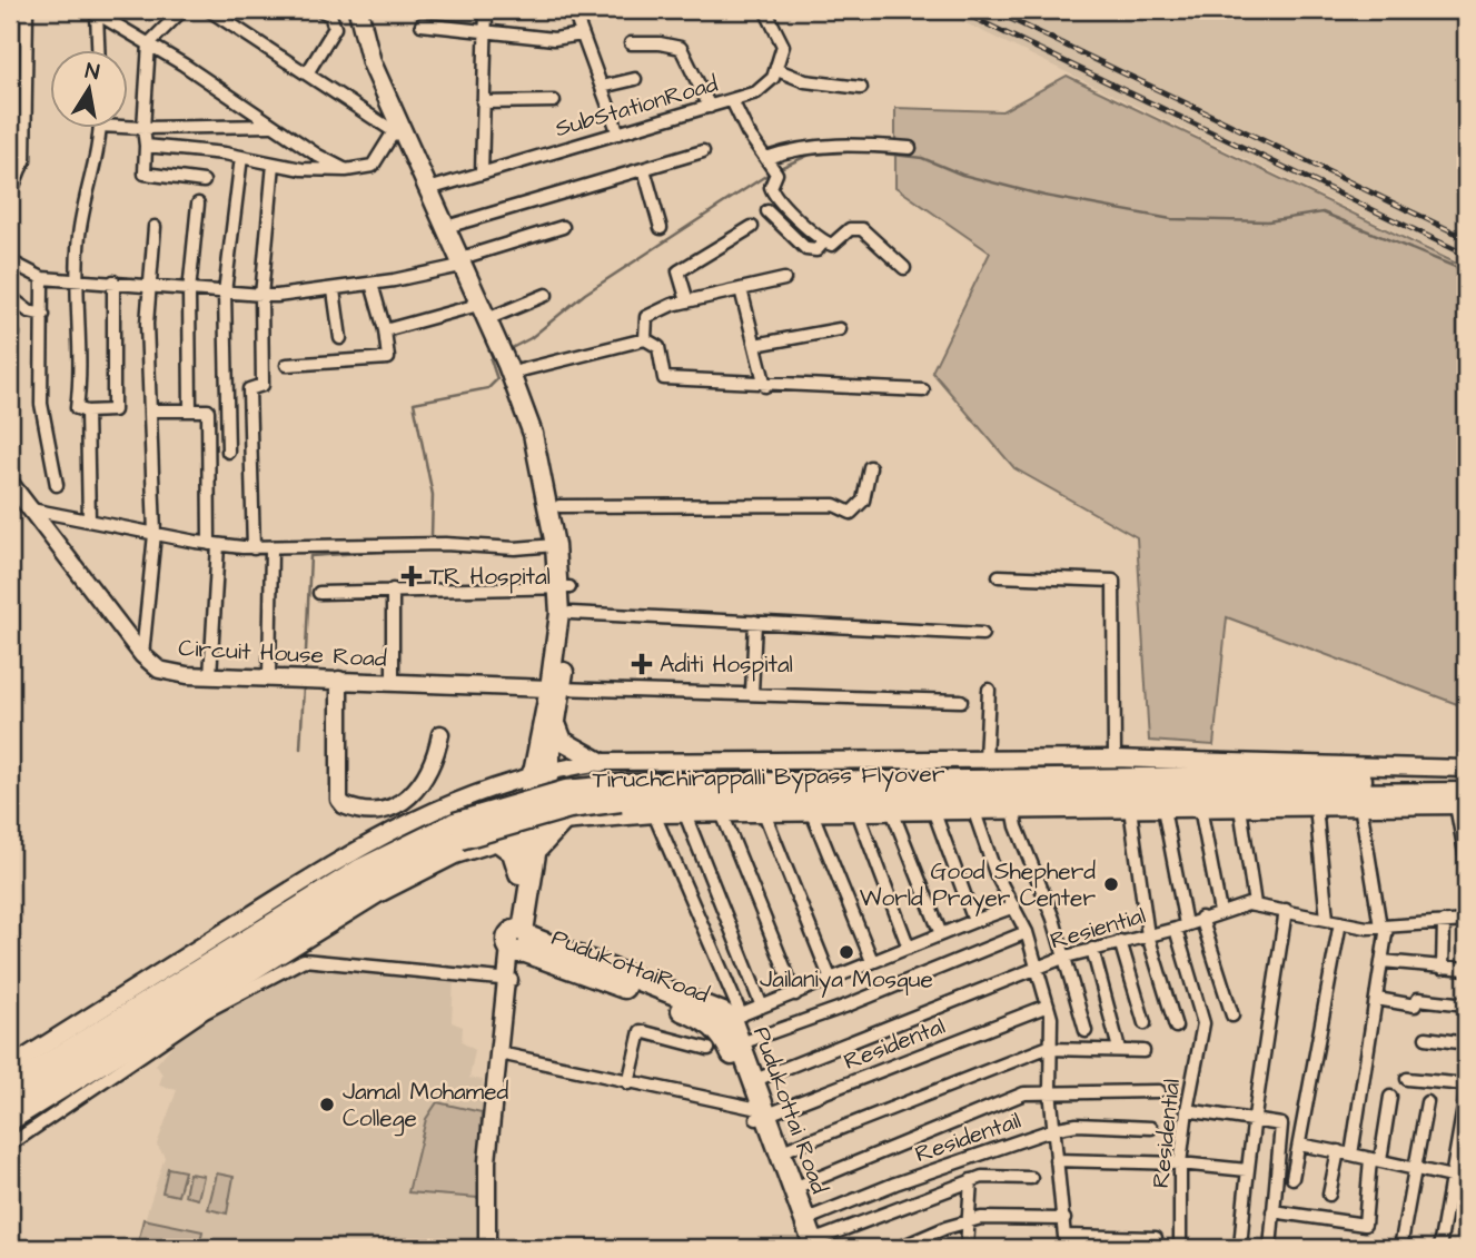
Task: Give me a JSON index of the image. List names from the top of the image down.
{
  "streets": {
    "highway": ["Tiruchchirappalli Bypass Flyover", "PudukottaiRoad", "Pudukottai Road"],
    "street": [
      "SubStationRoad",
      "Circuit House Road",
      "Resiential",
      "Residental",
      "Residential",
      "Residentail"
    ]
  },
  "crossings": [
    ["Resiential", "Pudukottai Road"],
    ["Resiential", "Residential"],
    ["PudukottaiRoad", "Residental"],
    ["PudukottaiRoad", "Pudukottai Road"],
    ["Residental", "Pudukottai Road"],
    ["Pudukottai Road", "Residentail"]
  ],
  "places": {
    "health": ["TR Hospital", "Aditi Hospital"],
    "other": ["Good Shepherd World Prayer Center", "Jailaniya Mosque", "Jamal Mohamed College"]
  },
  "north": "top"
}
